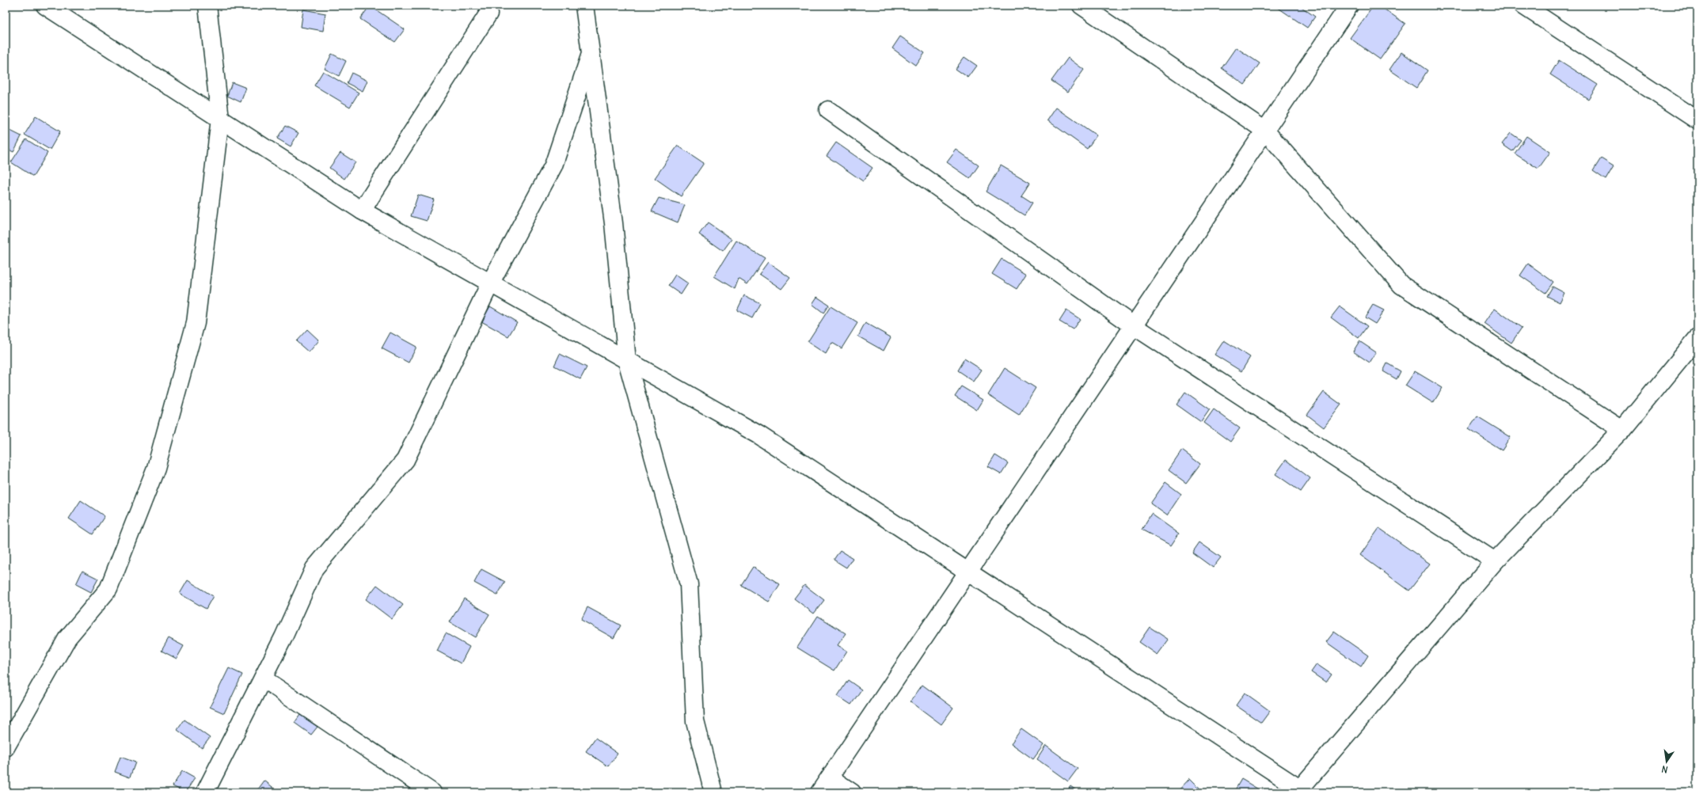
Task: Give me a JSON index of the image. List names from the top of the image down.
{
  "north": "bottom"
}
